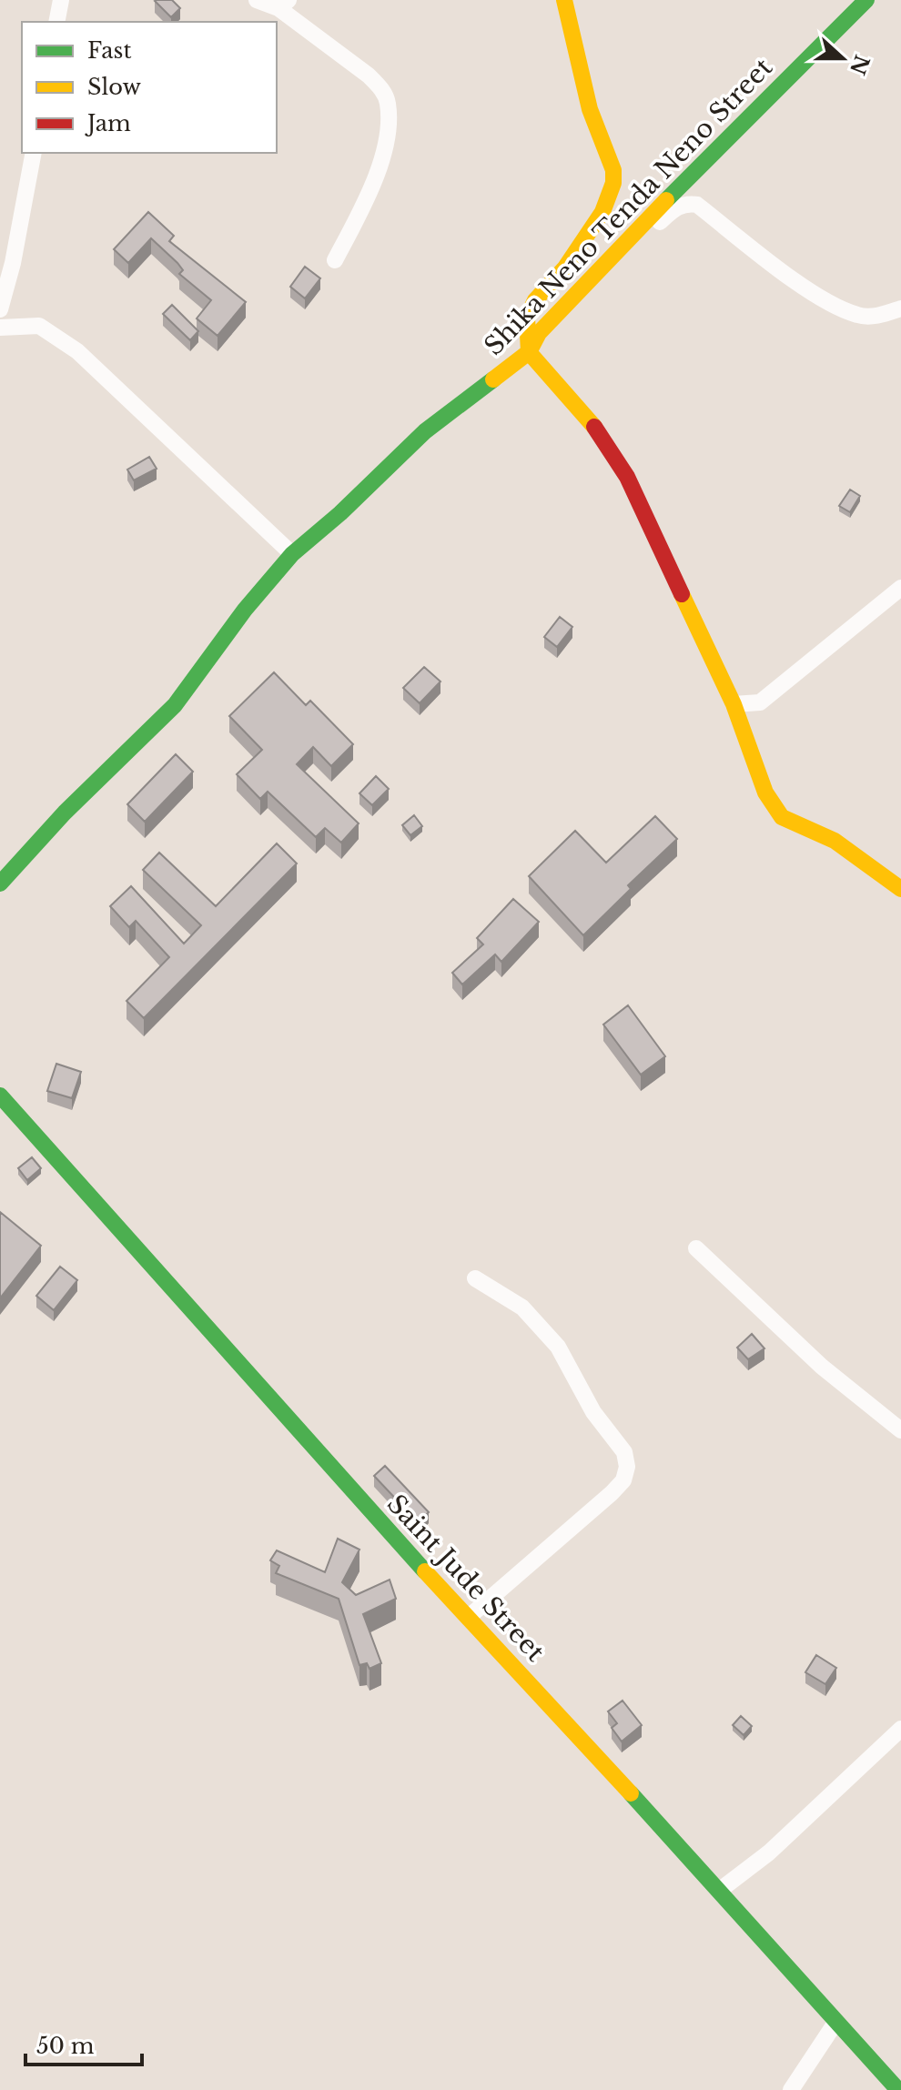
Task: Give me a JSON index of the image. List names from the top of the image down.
{
  "streets": {
    "street": ["Shika Neno Tenda Neno Street", "Saint Jude Street"]
  },
  "legend": ["Fast", "Slow", "Jam"],
  "scale_bar": "50 m",
  "north": "right"
}
